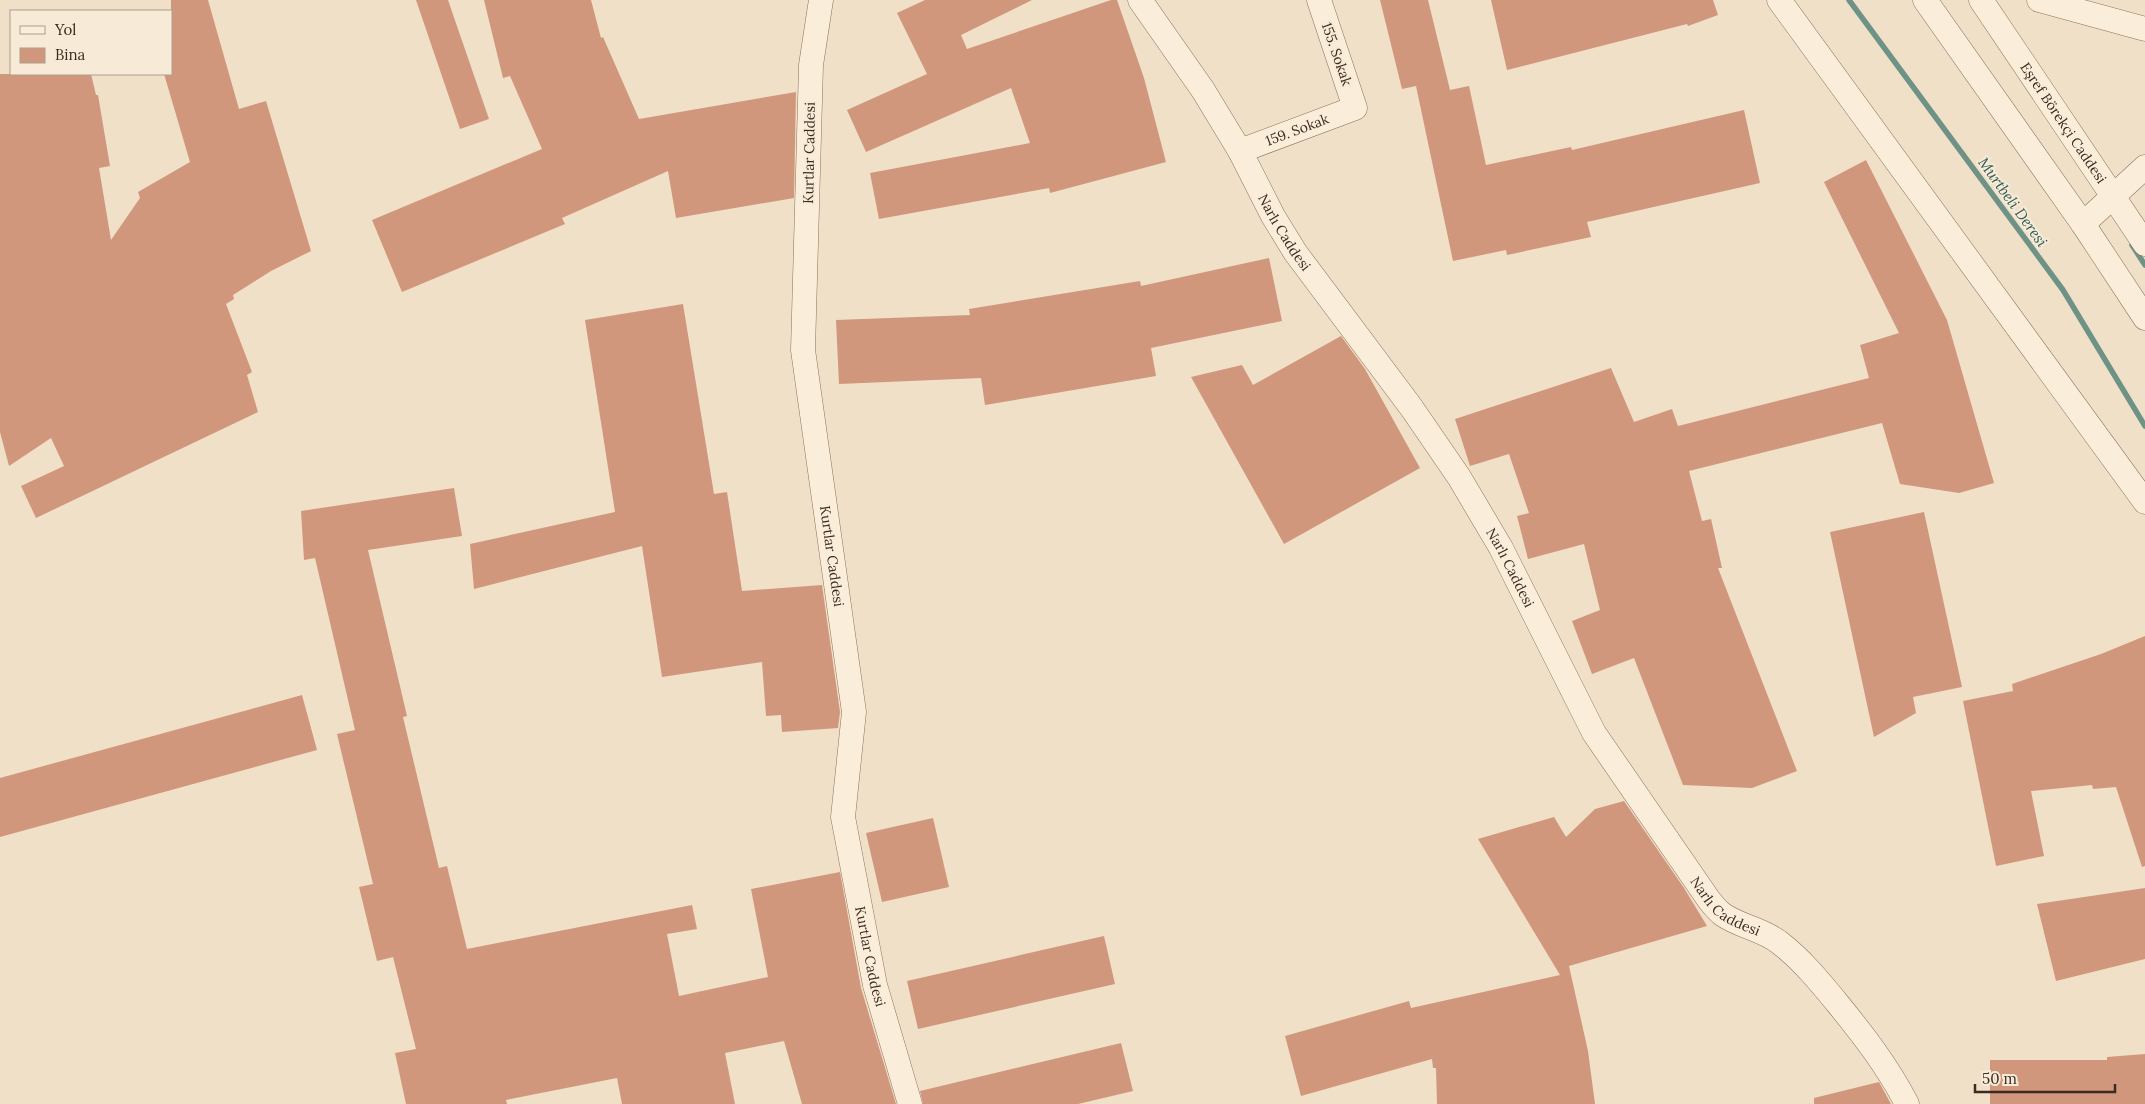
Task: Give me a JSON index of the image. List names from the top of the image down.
{
  "streets": {
    "street": [
      "155. Sokak",
      "Eşref Börekçi Caddesi",
      "159. Sokak",
      "Kurtlar Caddesi",
      "Narlı Caddesi"
    ]
  },
  "crossings": [
    ["155. Sokak", "159. Sokak"],
    ["159. Sokak", "Narlı Caddesi"]
  ],
  "water": ["Murtbeli Deresi"],
  "legend": ["Yol", "Bina"],
  "scale_bar": "50 m"
}
